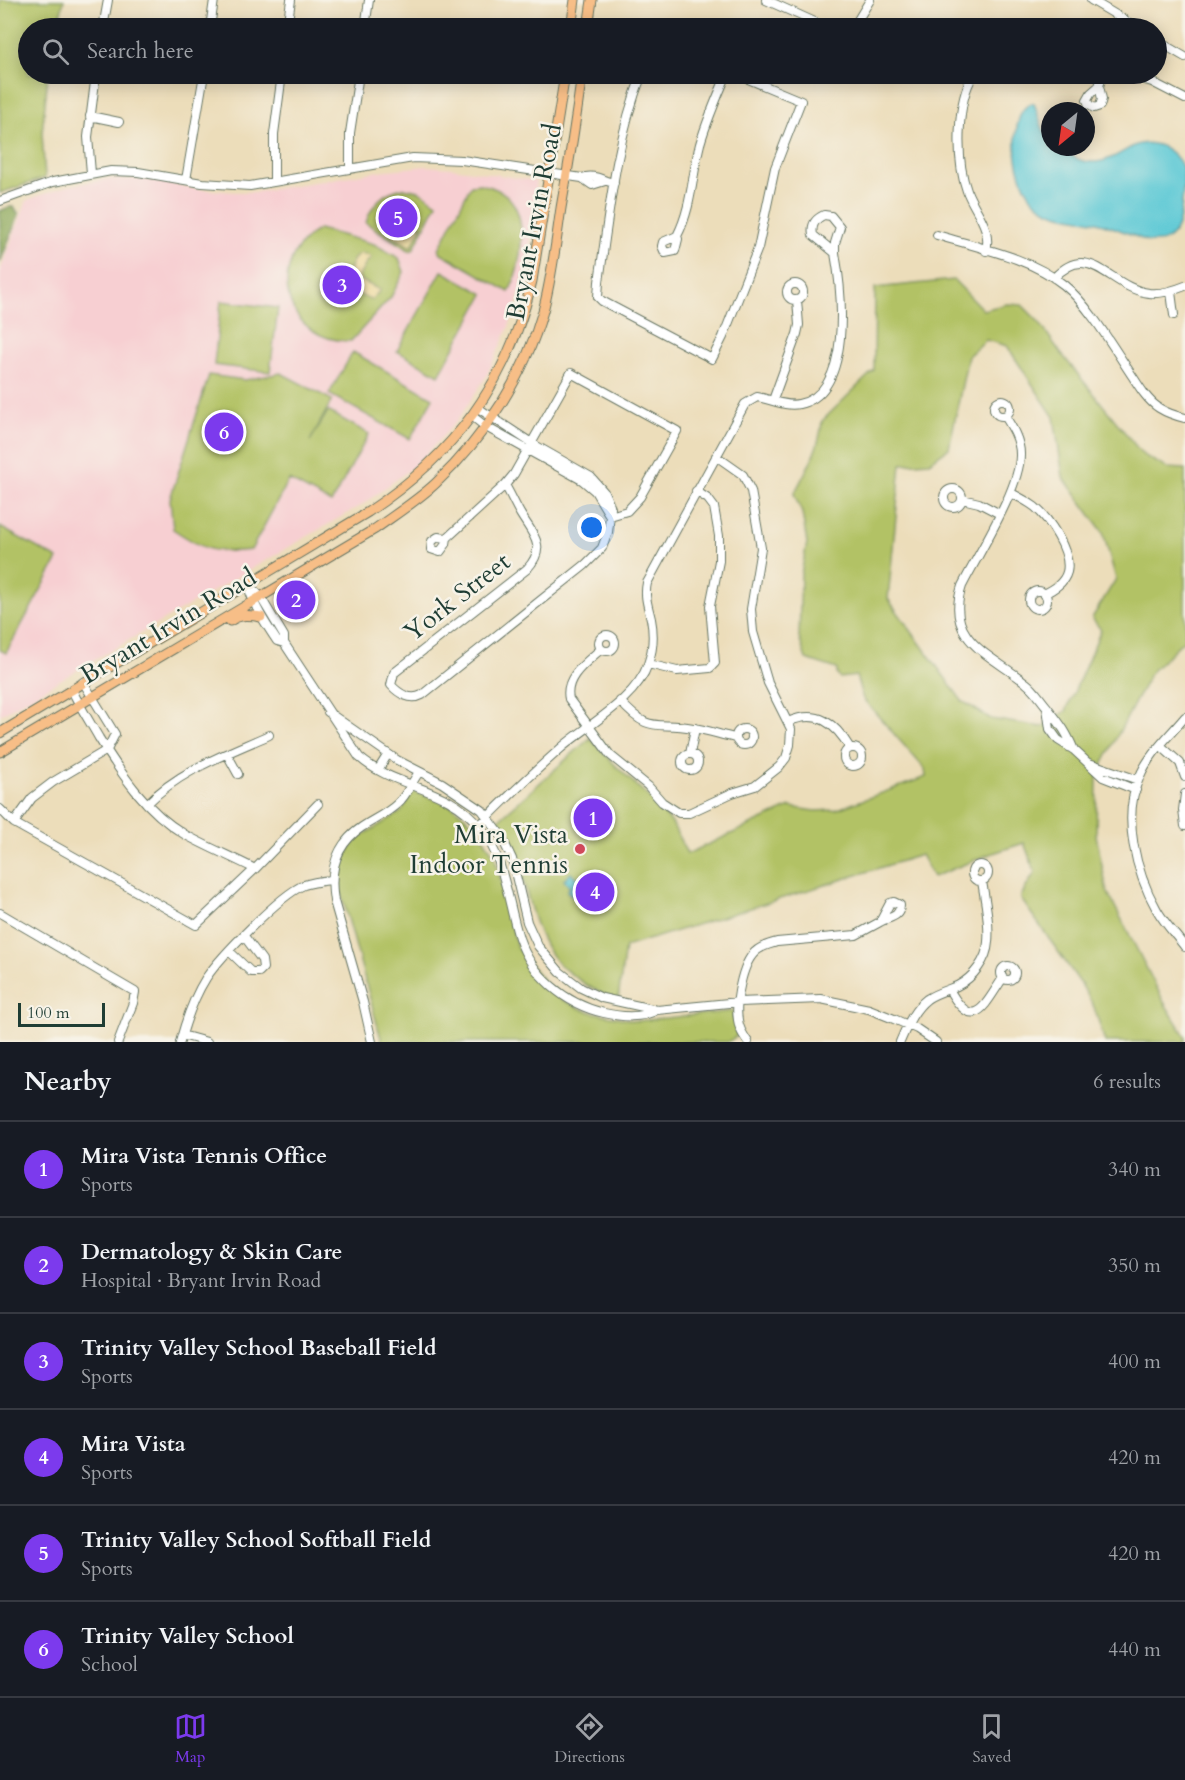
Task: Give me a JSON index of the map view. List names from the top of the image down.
{
  "streets": {
    "main road": ["Bryant Irvin Road"],
    "street": ["York Street"]
  },
  "places": ["Mira Vista Indoor Tennis"],
  "scale_bar": "100 m",
  "north": "bottom left",
  "page": {
    "search": "Search here",
    "pins": [
      "5",
      "3",
      "6",
      "2",
      "1",
      "4"
    ],
    "scale": "100 m",
    "heading": ["Nearby", "6 results"],
    "list": [
      {
        "mark": "1",
        "name": "Mira Vista Tennis Office",
        "note": "Sports",
        "value": "340 m"
      },
      {
        "mark": "2",
        "name": "Dermatology & Skin Care",
        "note": "Hospital · Bryant Irvin Road",
        "value": "350 m"
      },
      {
        "mark": "3",
        "name": "Trinity Valley School Baseball Field",
        "note": "Sports",
        "value": "400 m"
      },
      {
        "mark": "4",
        "name": "Mira Vista",
        "note": "Sports",
        "value": "420 m"
      },
      {
        "mark": "5",
        "name": "Trinity Valley School Softball Field",
        "note": "Sports",
        "value": "420 m"
      },
      {
        "mark": "6",
        "name": "Trinity Valley School",
        "note": "School",
        "value": "440 m"
      }
    ],
    "nav": ["Map", "Directions", "Saved"]
  }
}
